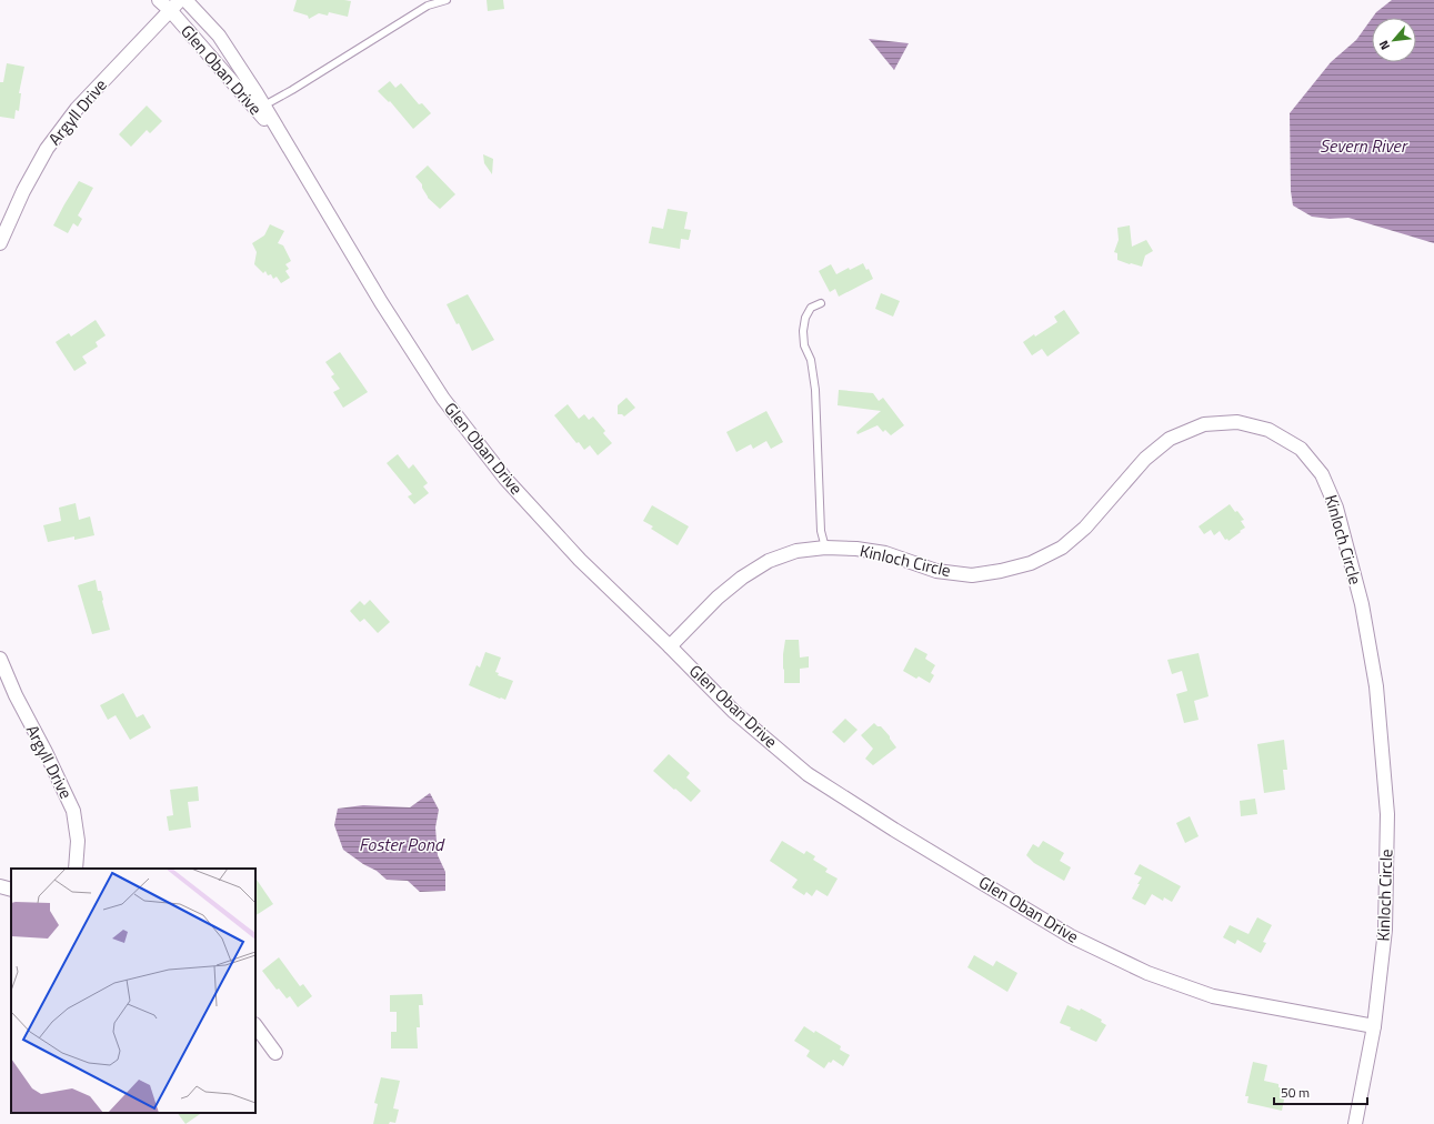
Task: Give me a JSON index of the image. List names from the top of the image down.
{
  "streets": {
    "street": ["Glen Oban Drive", "Argyll Drive", "Kinloch Circle"]
  },
  "crossings": [
    ["Glen Oban Drive", "Argyll Drive"],
    ["Glen Oban Drive", "Kinloch Circle"]
  ],
  "water": ["Severn River", "Foster Pond"],
  "scale_bar": "50 m",
  "north": "bottom left"
}
